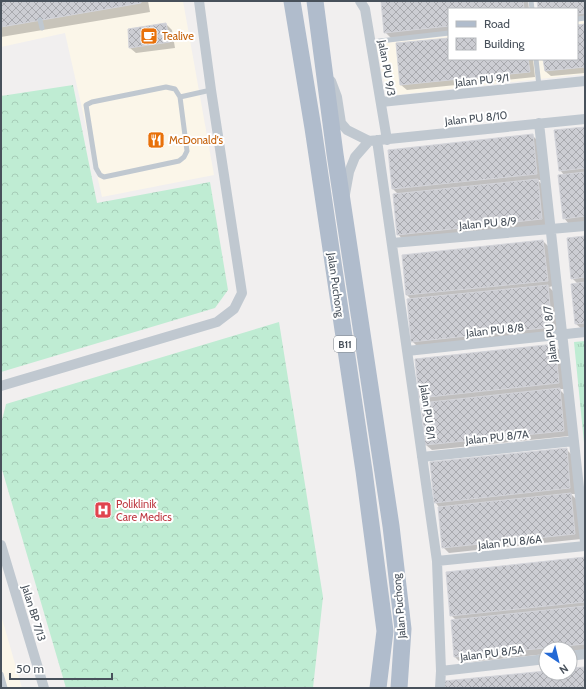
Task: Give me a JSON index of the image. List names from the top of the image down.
{
  "streets": {
    "main road": ["Jalan Puchong", "B11"],
    "street": [
      "Jalan PU 9/3",
      "Jalan PU 9/1",
      "Jalan PU 8/10",
      "Jalan PU 8/9",
      "Jalan PU 8/8",
      "Jalan PU 8/7",
      "Jalan PU 8/1",
      "Jalan PU 8/7A",
      "Jalan PU 8/6A",
      "Jalan BP 7/13",
      "Jalan PU 8/5A"
    ]
  },
  "crossings": [
    ["Jalan PU 9/3", "Jalan PU 9/1"],
    ["Jalan PU 9/3", "Jalan PU 8/10"],
    ["Jalan PU 9/3", "Jalan PU 8/1"],
    ["Jalan PU 8/10", "Jalan PU 8/7"],
    ["Jalan PU 8/10", "Jalan PU 8/1"],
    ["Jalan PU 8/9", "Jalan PU 8/7"],
    ["Jalan PU 8/9", "Jalan PU 8/1"],
    ["Jalan PU 8/8", "Jalan PU 8/7"],
    ["Jalan PU 8/8", "Jalan PU 8/1"],
    ["Jalan PU 8/7", "Jalan PU 8/7A"],
    ["Jalan PU 8/1", "Jalan PU 8/7A"],
    ["Jalan PU 8/1", "Jalan PU 8/6A"],
    ["Jalan PU 8/1", "Jalan PU 8/5A"]
  ],
  "places": {
    "cafe": ["Tealive"],
    "restaurant": ["McDonald's"],
    "hospital": ["Poliklinik Care Medics"]
  },
  "legend": ["Road", "Building"],
  "scale_bar": "50 m",
  "north": "bottom right"
}
